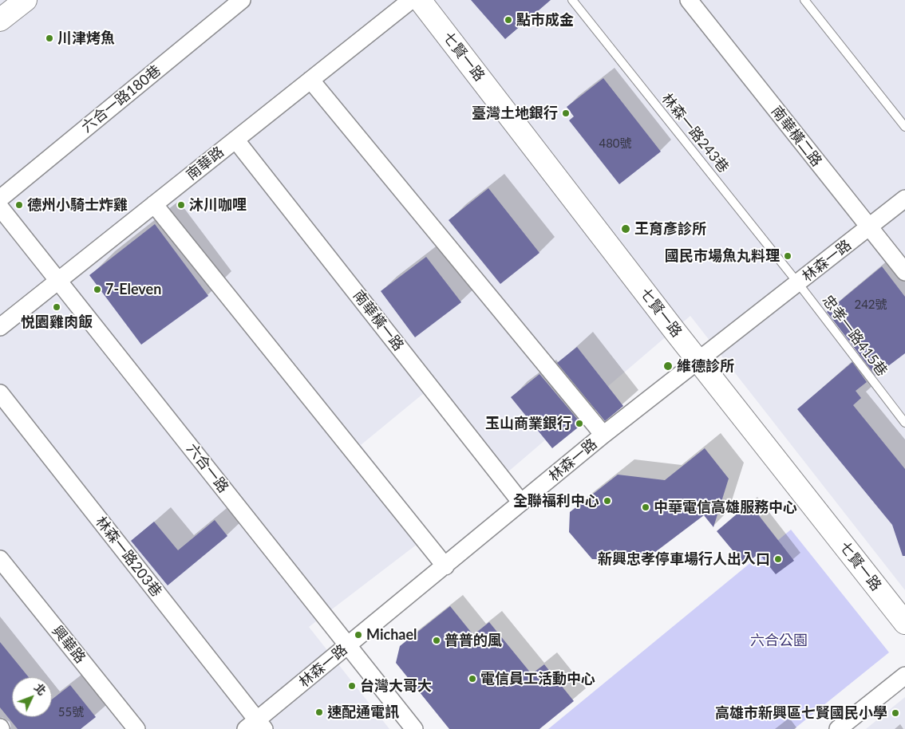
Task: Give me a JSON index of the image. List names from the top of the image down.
{
  "streets": {
    "street": [
      "七賢一路",
      "六合一路180巷",
      "南華橫二路",
      "南華路",
      "林森一路",
      "南華橫一路",
      "六合一路",
      "林森一路203巷",
      "興華路"
    ],
    "lane": ["林森一路243巷", "忠孝一路415巷"]
  },
  "crossings": [
    ["七賢一路", "林森一路"],
    ["林森一路243巷", "林森一路"],
    ["林森一路243巷", "忠孝一路415巷"],
    ["南華橫二路", "林森一路"],
    ["南華路", "南華橫一路"],
    ["南華路", "六合一路"],
    ["林森一路", "南華橫一路"],
    ["林森一路", "忠孝一路415巷"],
    ["林森一路", "六合一路"],
    ["林森一路", "林森一路203巷"]
  ],
  "parks": ["六合公園"],
  "places": [
    "點市成金",
    "川津烤魚",
    "臺灣土地銀行",
    "德州小騎士炸雞",
    "沐川咖哩",
    "王育彥診所",
    "國民市場魚丸料理",
    "7-Eleven",
    "悦園雞肉飯",
    "維德診所",
    "玉山商業銀行",
    "全聯福利中心",
    "中華電信高雄服務中心",
    "新興忠孝停車場行人出入口",
    "Michael",
    "普普的風",
    "電信員工活動中心",
    "台灣大哥大",
    "速配通電訊",
    "高雄市新興區七賢國民小學"
  ],
  "house_numbers": ["480號", "242號", "55號"],
  "north": "top right"
}
